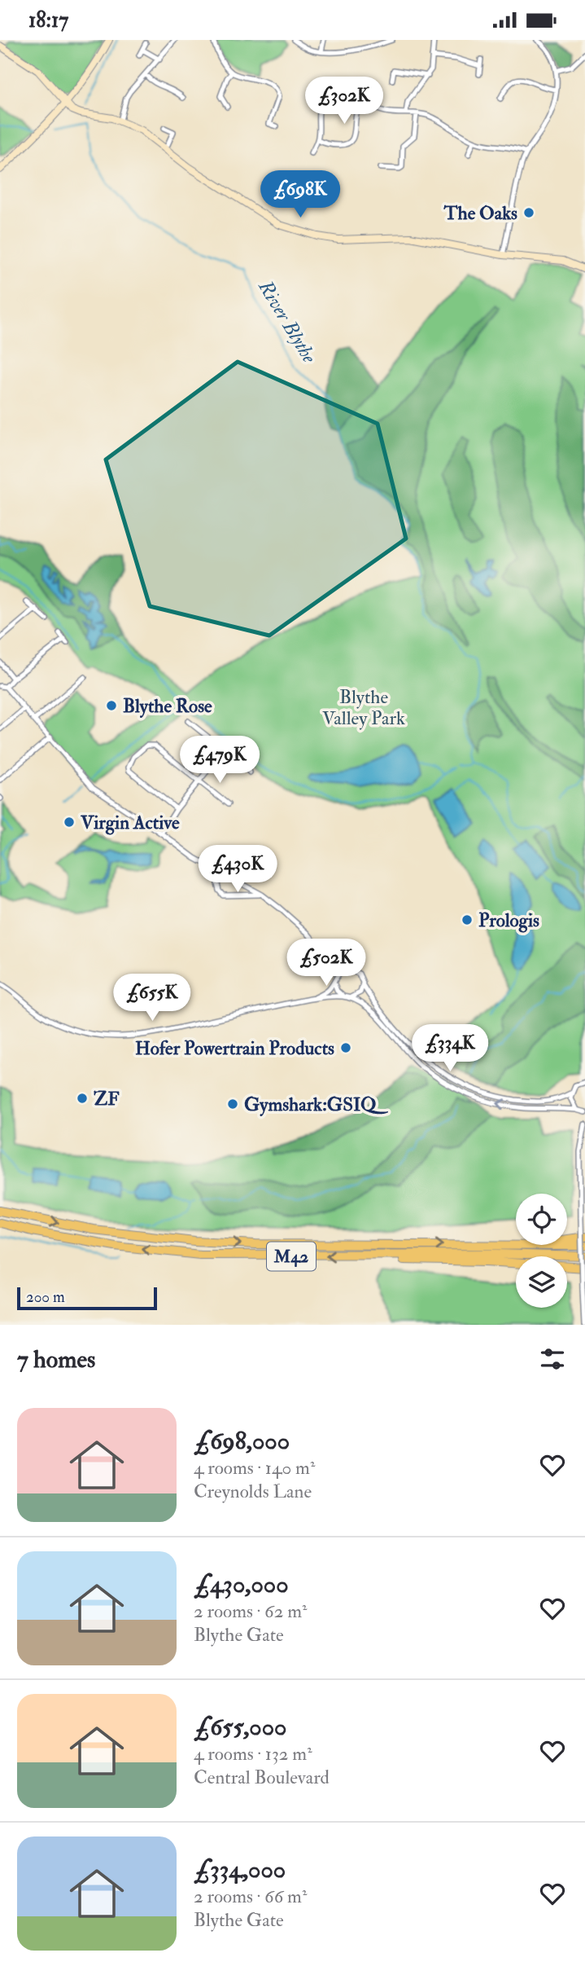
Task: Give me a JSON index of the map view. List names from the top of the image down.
{
  "streets": {
    "highway": ["M42"]
  },
  "water": ["River Blythe"],
  "parks": ["Blythe Valley Park"],
  "places": [
    "The Oaks",
    "Blythe Rose",
    "Virgin Active",
    "Prologis",
    "Hofer Powertrain Products",
    "ZF",
    "Gymshark:GSIQ"
  ],
  "scale_bar": "200 m",
  "page": {
    "status": "18:17",
    "price": [
      "£302K",
      "£698K",
      "£479K",
      "£430K",
      "£502K",
      "£655K",
      "£334K"
    ],
    "scale": "200 m",
    "heading": "7 homes",
    "list": [
      {
        "name": "£698,000",
        "note": "4 rooms · 140 m² · Creynolds Lane"
      },
      {
        "name": "£430,000",
        "note": "2 rooms · 62 m² · Blythe Gate"
      },
      {
        "name": "£655,000",
        "note": "4 rooms · 132 m² · Central Boulevard"
      },
      {
        "name": "£334,000",
        "note": "2 rooms · 66 m² · Blythe Gate"
      }
    ]
  }
}
